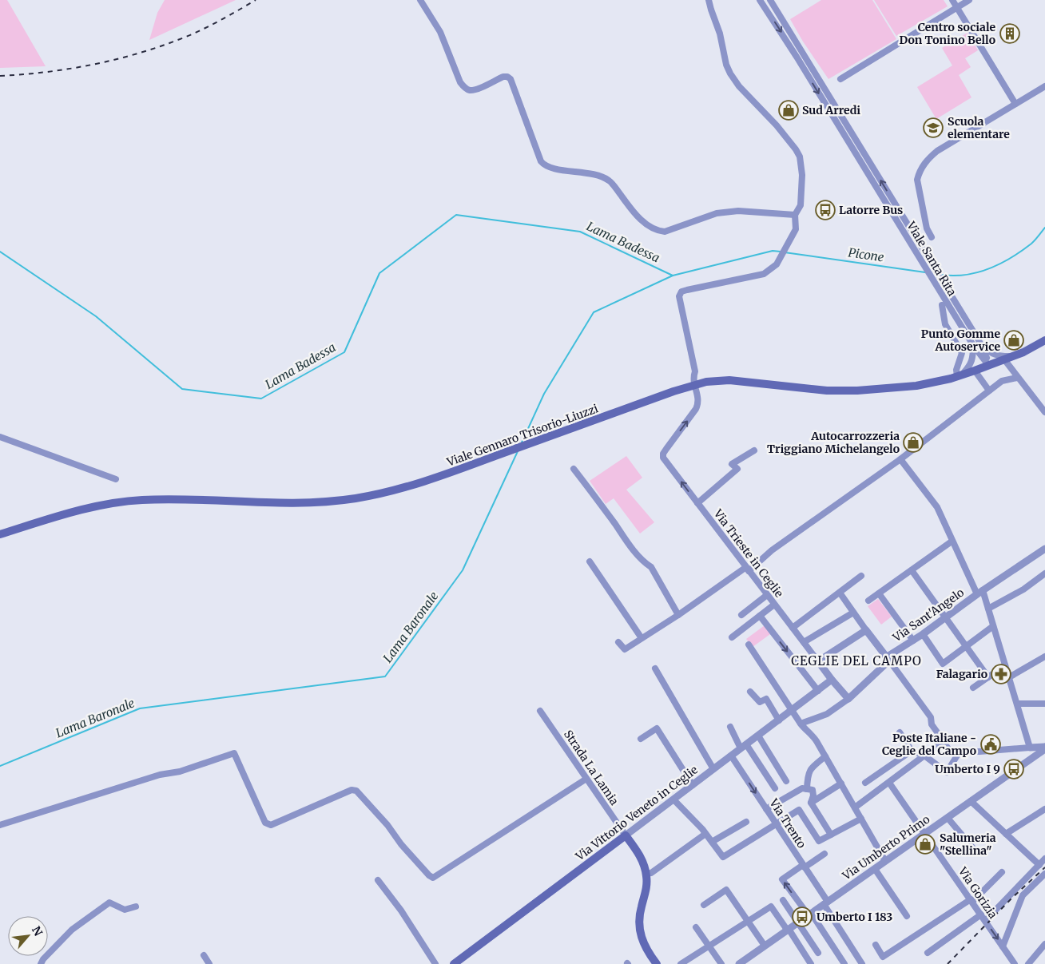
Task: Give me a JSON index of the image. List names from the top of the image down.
{
  "streets": {
    "main road": ["Viale Gennaro Trisorio-Liuzzi", "Via Vittorio Veneto in Ceglie"],
    "street": [
      "Viale Santa Rita",
      "Via Trieste in Ceglie",
      "Via Sant'Angelo",
      "Strada La Lamia",
      "Via Trento",
      "Via Umberto Primo",
      "Via Gorizia"
    ]
  },
  "crossings": [
    ["Viale Santa Rita", "Viale Gennaro Trisorio-Liuzzi"],
    ["Viale Gennaro Trisorio-Liuzzi", "Via Trieste in Ceglie"],
    ["Strada La Lamia", "Via Vittorio Veneto in Ceglie"],
    ["Via Vittorio Veneto in Ceglie", "Via Trento"],
    ["Via Trento", "Via Umberto Primo"],
    ["Via Umberto Primo", "Via Gorizia"]
  ],
  "districts": ["CEGLIE DEL CAMPO"],
  "water": ["Lama Badessa", "Picone", "Lama Baronale"],
  "places": {
    "building": ["Centro sociale Don Tonino Bello"],
    "shop": [
      "Sud Arredi",
      "Punto Gomme Autoservice",
      "Autocarrozzeria Triggiano Michelangelo",
      "Salumeria \"Stellina\""
    ],
    "school or university": ["Scuola elementare"],
    "bus stop": ["Latorre Bus", "Umberto I 9", "Umberto I 183"],
    "pharmacy": ["Falagario"],
    "public building": ["Poste Italiane - Ceglie del Campo"]
  },
  "north": "top right"
}
